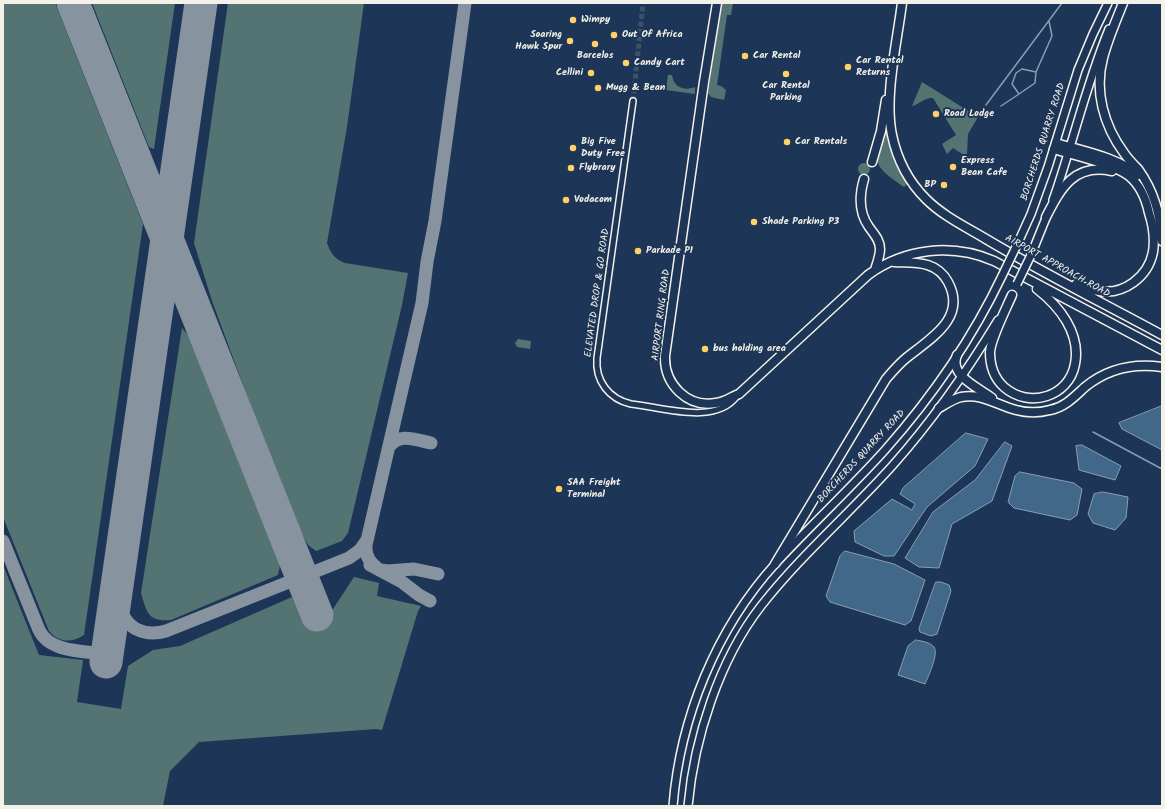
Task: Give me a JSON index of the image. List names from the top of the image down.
{
  "streets": {
    "main road": ["BORCHERDS QUARRY ROAD", "AIRPORT APPROACH ROAD", "AIRPORT RING ROAD"],
    "street": ["ELEVATED DROP & GO ROAD"]
  },
  "crossings": [
    ["ELEVATED DROP & GO ROAD", "AIRPORT RING ROAD"]
  ],
  "places": [
    "Wimpy",
    "Out Of Africa",
    "Soaring Hawk Spur",
    "Barcelos",
    "Car Rental",
    "Candy Cart",
    "Car Rental Returns",
    "Cellini",
    "Car Rental Parking",
    "Mugg & Bean",
    "Road Lodge",
    "Car Rentals",
    "Big Five Duty Free",
    "Express Bean Cafe",
    "Flybrary",
    "BP",
    "Vodacom",
    "Shade Parking P3",
    "Parkade P1",
    "bus holding area",
    "SAA Freight Terminal"
  ]
}
